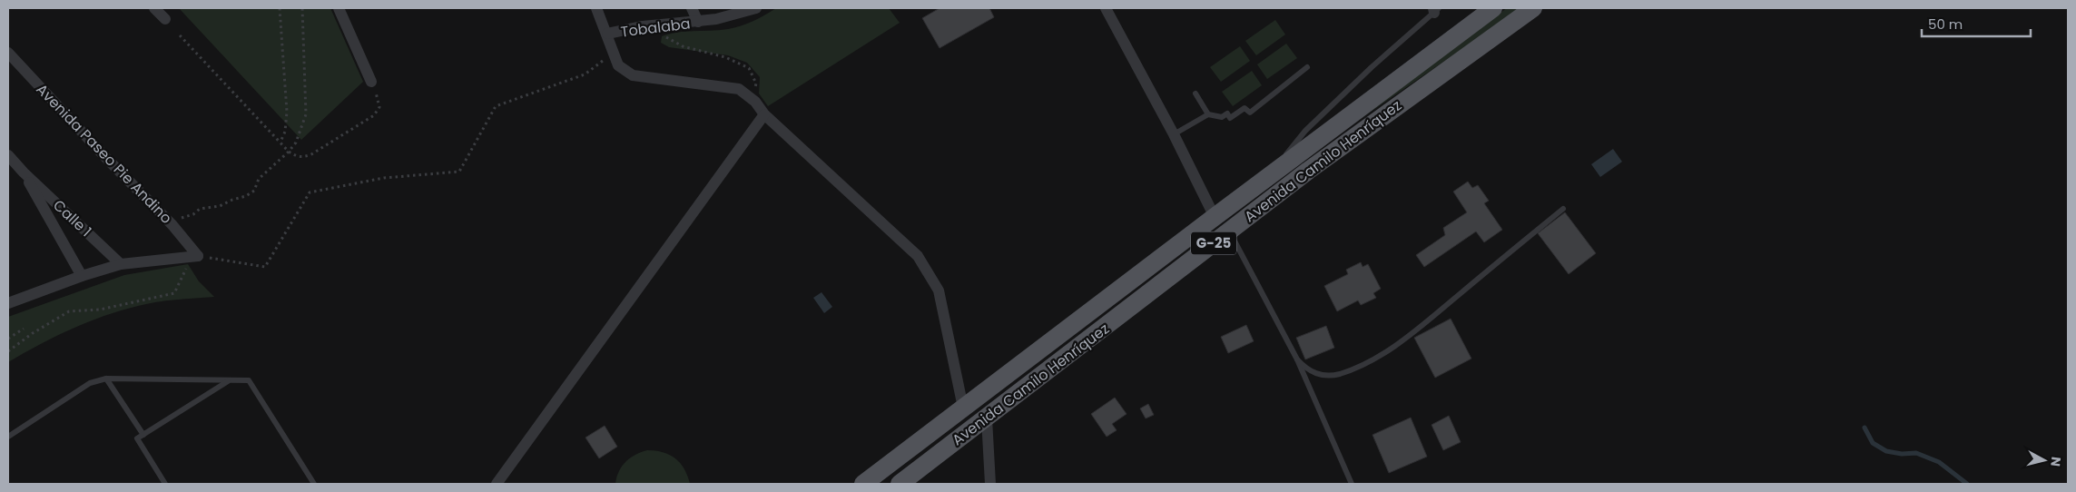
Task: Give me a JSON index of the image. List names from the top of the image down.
{
  "streets": {
    "main road": ["Avenida Camilo Henríquez", "G-25"],
    "street": ["Tobalaba", "Avenida Paseo Pie Andino", "Calle 1"]
  },
  "scale_bar": "50 m",
  "north": "right"
}
